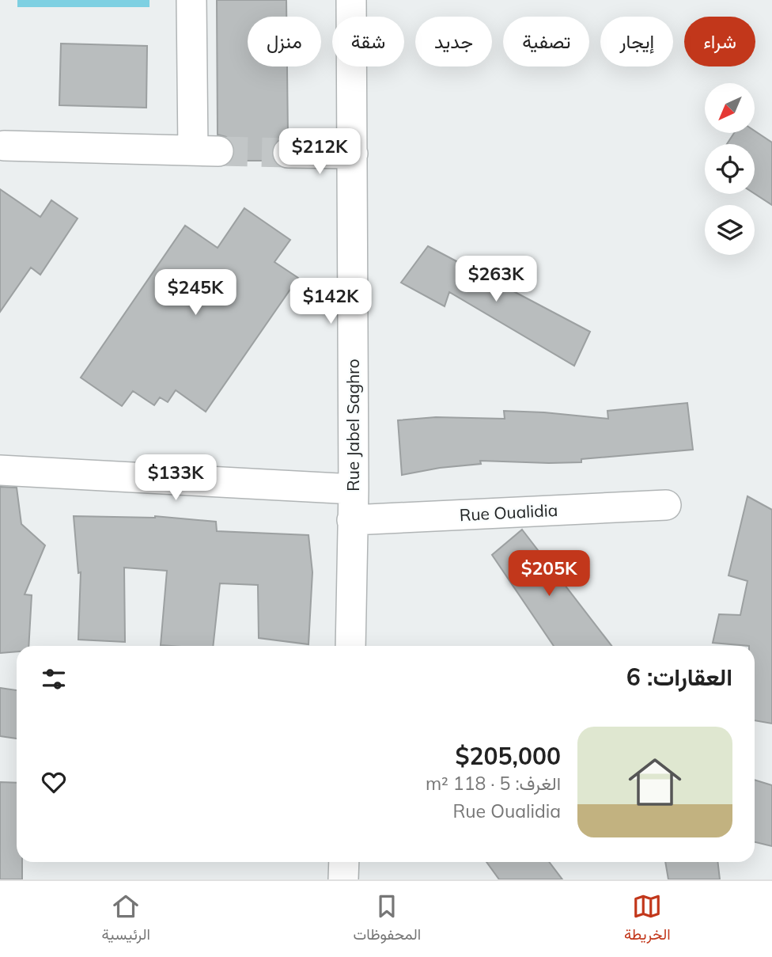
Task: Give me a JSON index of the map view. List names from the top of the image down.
{
  "streets": {
    "street": ["Rue Jabel Saghro", "Rue Oualidia"]
  },
  "crossings": [
    ["Rue Jabel Saghro", "Rue Oualidia"]
  ],
  "north": "bottom left",
  "page": {
    "chip": [
      "شراء",
      "إيجار",
      "تصفية",
      "جديد",
      "شقة",
      "منزل"
    ],
    "price": [
      "$212K",
      "$263K",
      "$245K",
      "$142K",
      "$133K",
      "$205K"
    ],
    "heading": "العقارات: 6",
    "list": [
      {
        "name": "$205,000",
        "note": "الغرف: 5 · 118 m² · Rue Oualidia"
      }
    ],
    "tabs": ["الخريطة", "المحفوظات", "الرئيسية"]
  }
}
